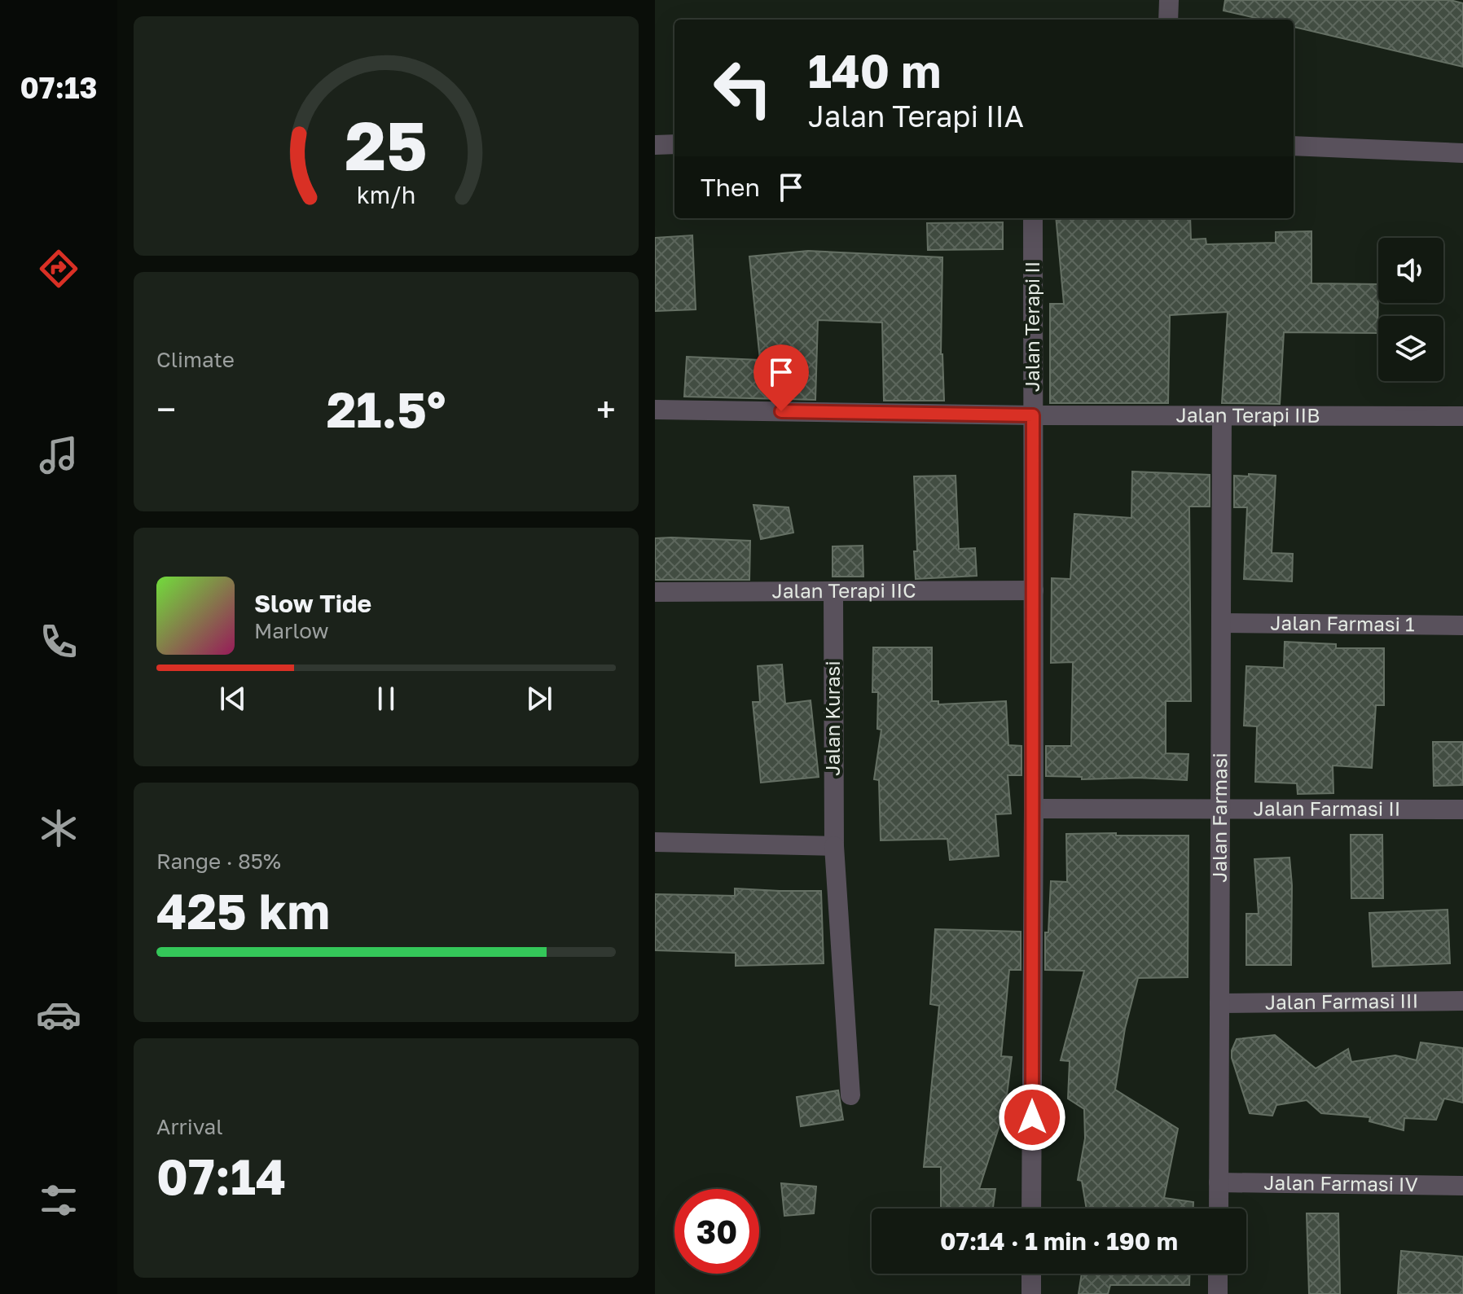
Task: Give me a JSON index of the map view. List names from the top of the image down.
{
  "streets": {
    "street": [
      "Jalan Terapi II",
      "Jalan Terapi IIB",
      "Jalan Terapi IIC",
      "Jalan Farmasi 1",
      "Jalan Kurasi",
      "Jalan Farmasi II",
      "Jalan Farmasi",
      "Jalan Farmasi III",
      "Jalan Farmasi IV"
    ]
  },
  "crossings": [
    ["Jalan Terapi II", "Jalan Terapi IIB"],
    ["Jalan Terapi II", "Jalan Terapi IIC"],
    ["Jalan Terapi II", "Jalan Farmasi II"],
    ["Jalan Terapi IIB", "Jalan Farmasi"],
    ["Jalan Terapi IIC", "Jalan Kurasi"],
    ["Jalan Farmasi 1", "Jalan Farmasi"],
    ["Jalan Farmasi II", "Jalan Farmasi"],
    ["Jalan Farmasi", "Jalan Farmasi III"],
    ["Jalan Farmasi", "Jalan Farmasi IV"]
  ],
  "page": {
    "tabs": "07:13",
    "turn": ["140 m", "Jalan Terapi IIA"],
    "then": "Then",
    "tile": [
      "Climate",
      ["Range · 85%", "425 km"],
      ["Arrival", "07:14"]
    ],
    "heat": ["−", "21.5°", "+"],
    "song": ["Slow Tide", "Marlow"],
    "limit": "30",
    "trip": "07:14 · 1 min · 190 m",
    "gauge": ["25", "km/h"]
  }
}
